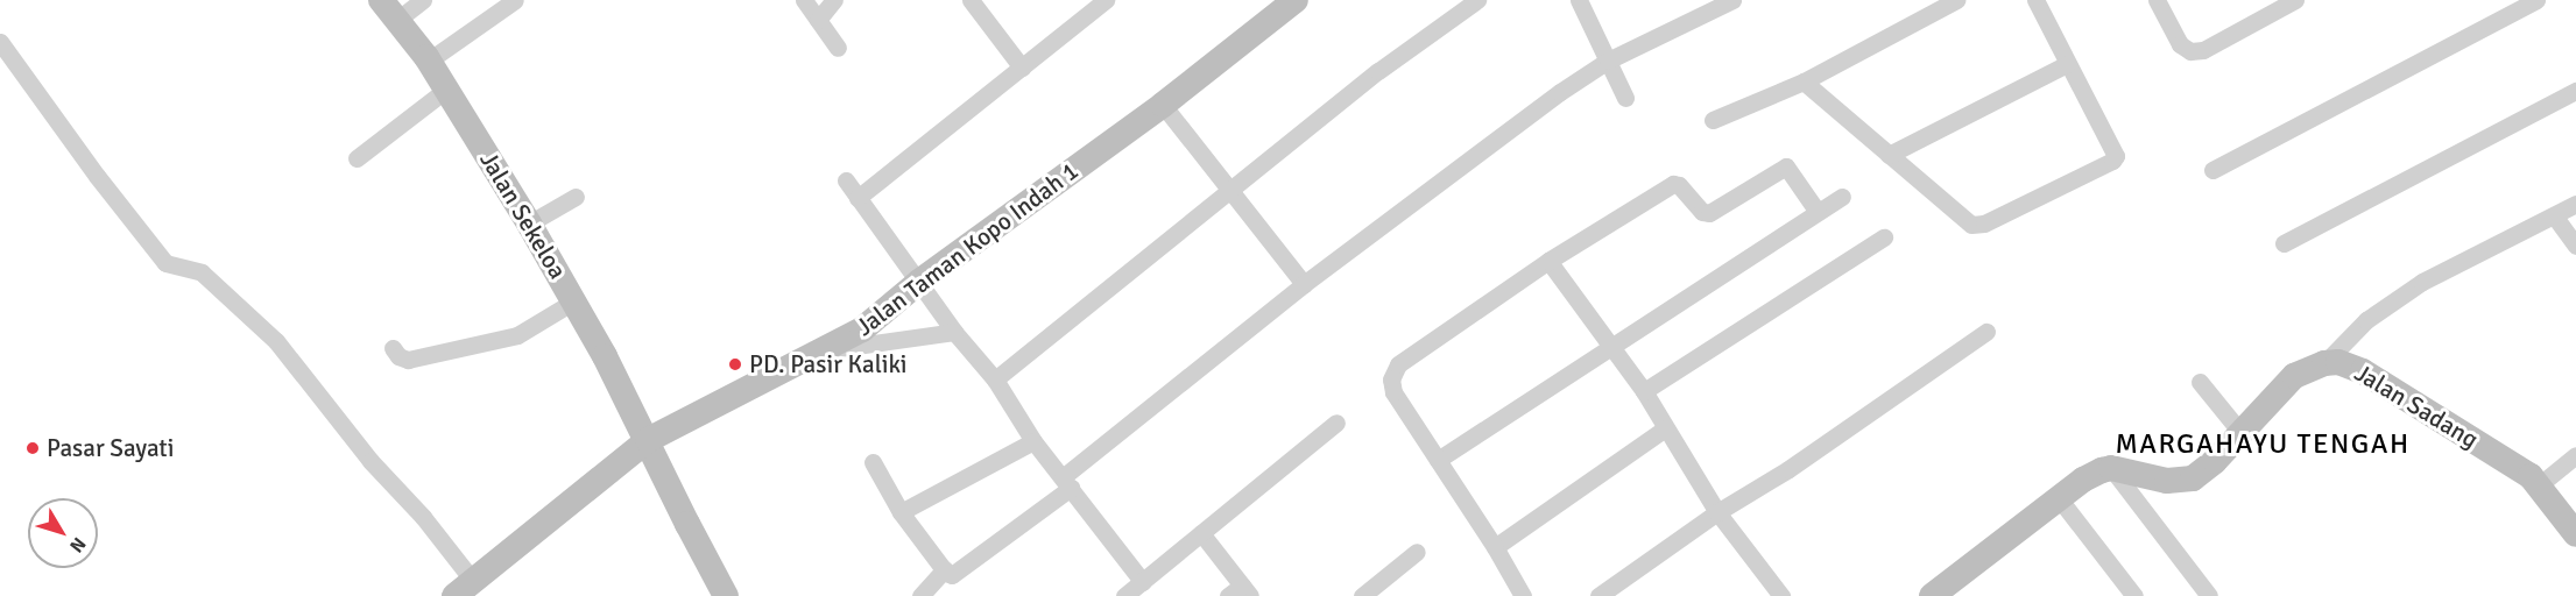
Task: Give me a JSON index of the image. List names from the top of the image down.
{
  "streets": {
    "street": ["Jalan Sekeloa", "Jalan Taman Kopo Indah 1", "Jalan Sadang"]
  },
  "crossings": [
    ["Jalan Sekeloa", "Jalan Taman Kopo Indah 1"]
  ],
  "districts": ["MARGAHAYU TENGAH"],
  "places": ["PD. Pasir Kaliki", "Pasar Sayati"],
  "north": "bottom right"
}
